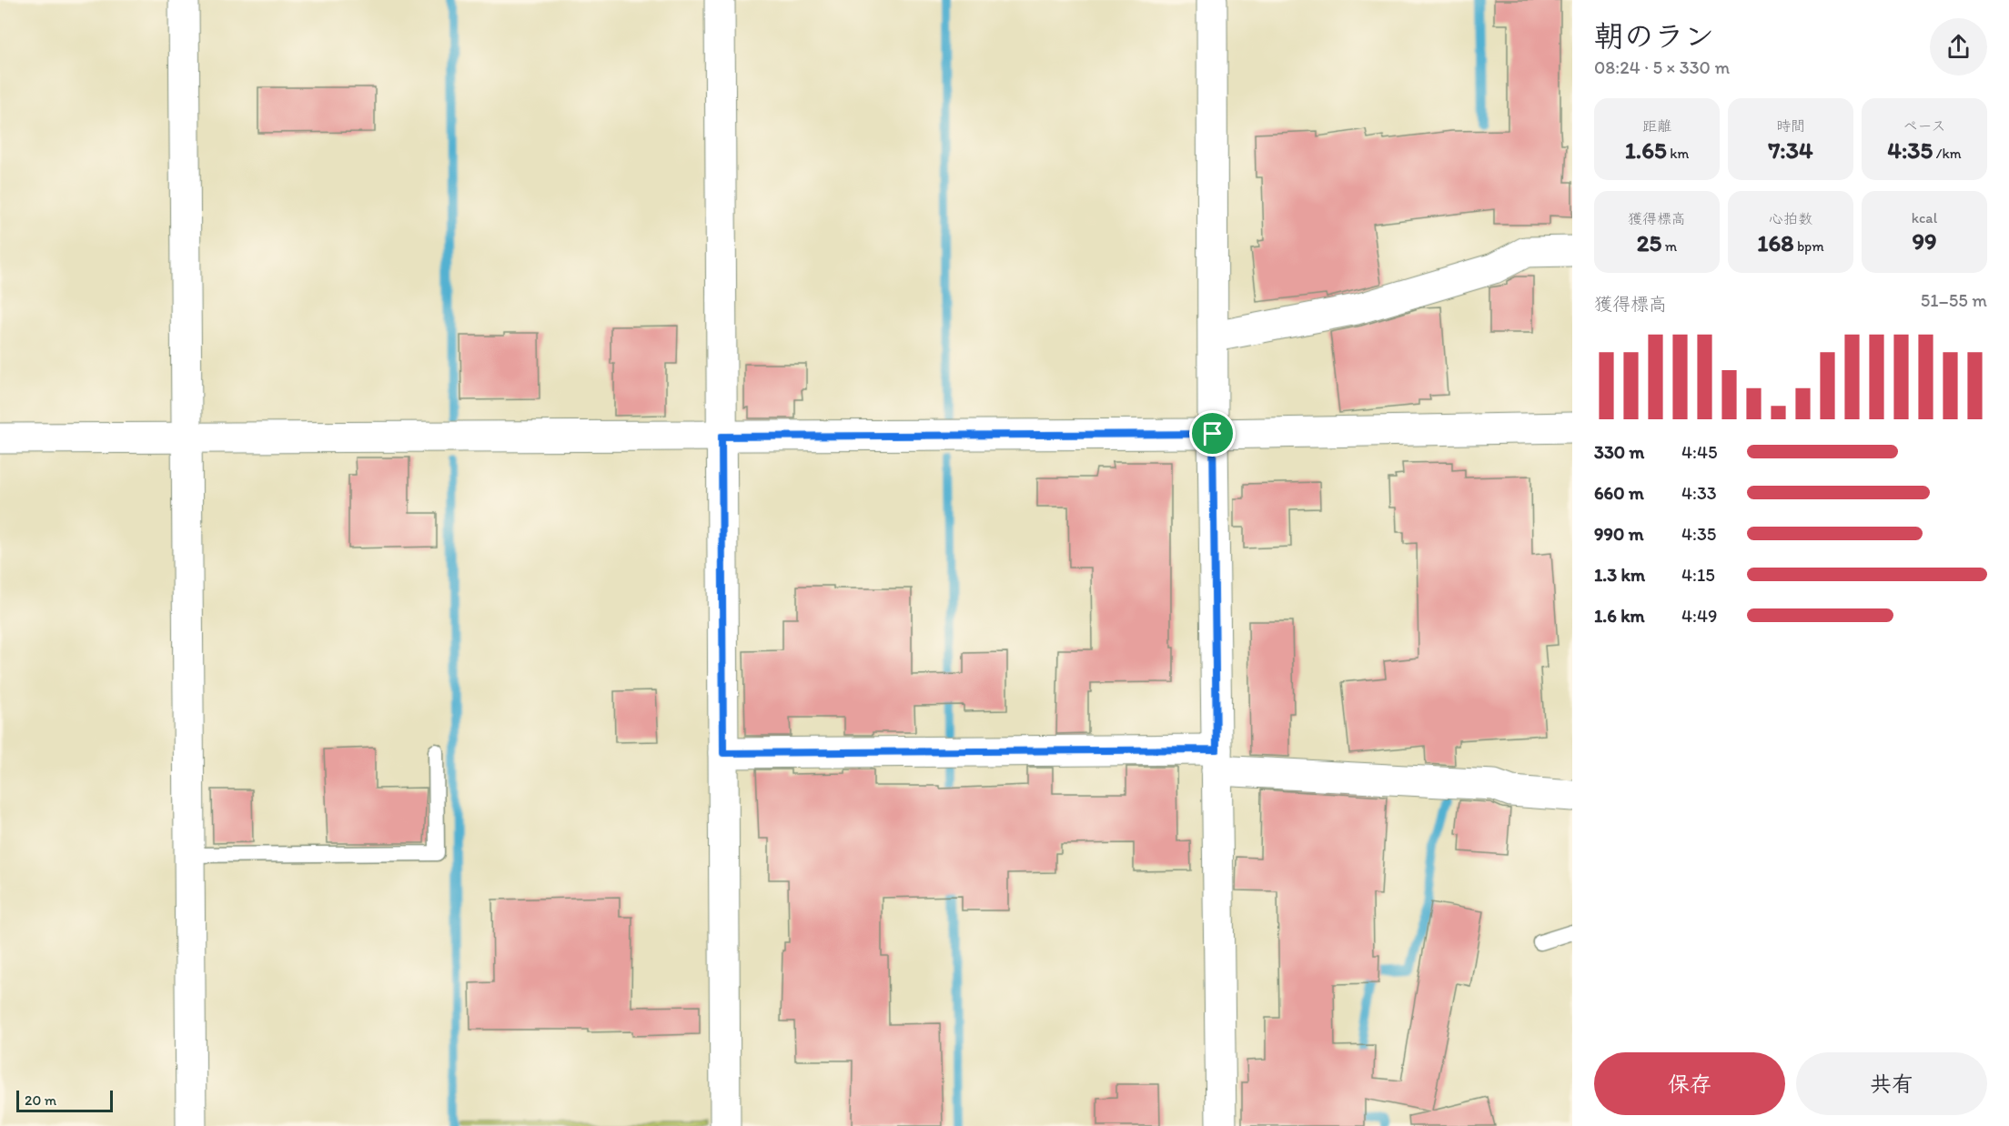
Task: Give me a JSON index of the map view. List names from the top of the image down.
{
  "scale_bar": "20 m",
  "page": {
    "heading": ["朝のラン", "08:24 · 5 × 330 m"],
    "stats": [
      ["距離", "1.65 km"],
      ["時間", "7:34"],
      ["ペース", "4:35 /km"],
      ["獲得標高", "25 m"],
      ["心拍数", "168 bpm"],
      ["kcal", "99"]
    ],
    "chart": ["獲得標高", "51–55 m"],
    "list": [
      {
        "name": "330 m",
        "note": "4:45"
      },
      {
        "name": "660 m",
        "note": "4:33"
      },
      {
        "name": "990 m",
        "note": "4:35"
      },
      {
        "name": "1.3 km",
        "note": "4:15"
      },
      {
        "name": "1.6 km",
        "note": "4:49"
      }
    ],
    "buttons": ["保存", "共有"],
    "scale": "20 m"
  }
}
